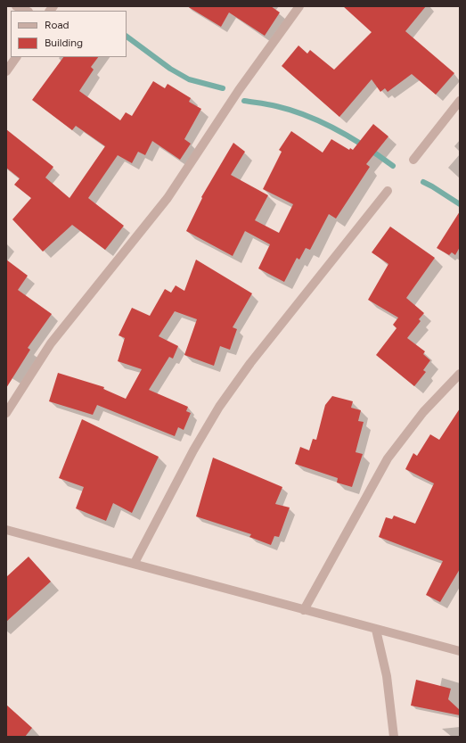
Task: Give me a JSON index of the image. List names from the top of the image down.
{
  "legend": ["Road", "Building"]
}
